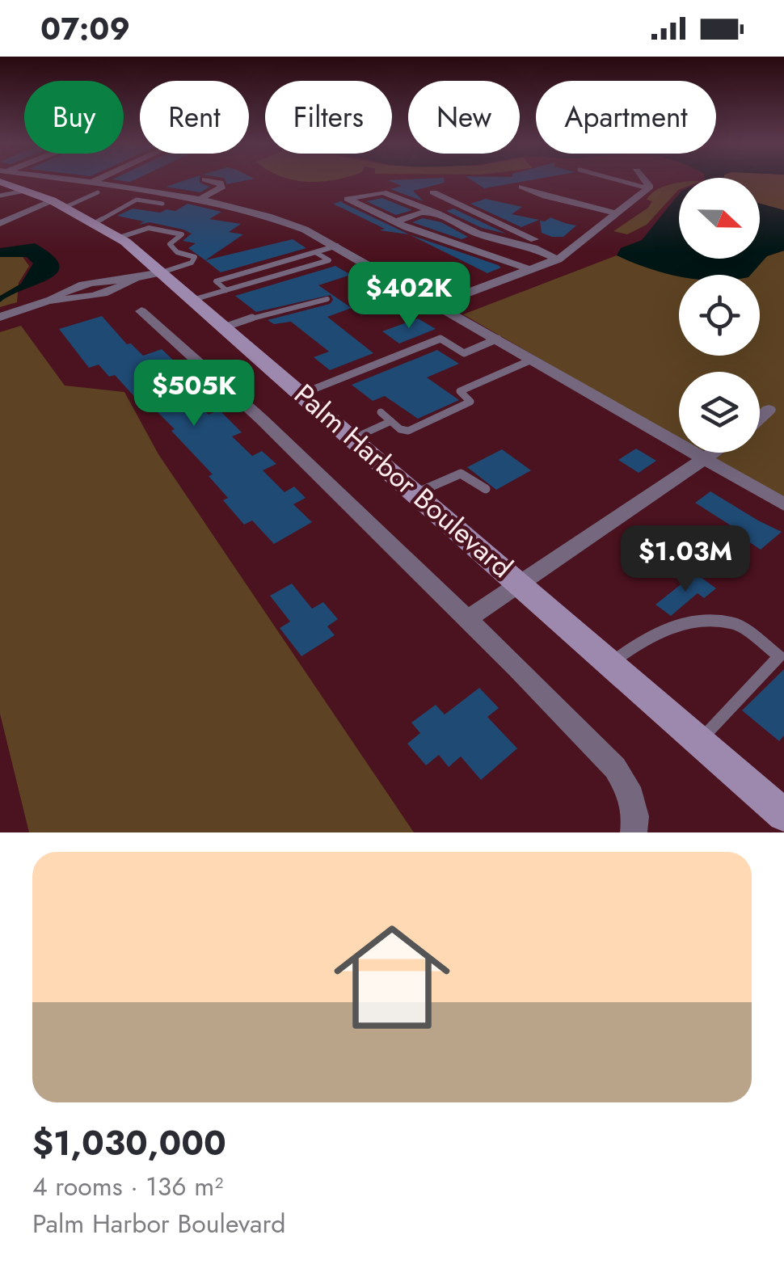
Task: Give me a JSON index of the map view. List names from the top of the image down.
{
  "streets": {
    "main road": ["Palm Harbor Boulevard"]
  },
  "north": "right",
  "page": {
    "status": "07:09",
    "chip": [
      "Buy",
      "Rent",
      "Filters",
      "New",
      "Apartment"
    ],
    "price": ["$402K", "$505K", "$1.03M"],
    "list": [
      {
        "name": "$1,030,000",
        "note": "4 rooms · 136 m² · Palm Harbor Boulevard"
      }
    ]
  }
}
